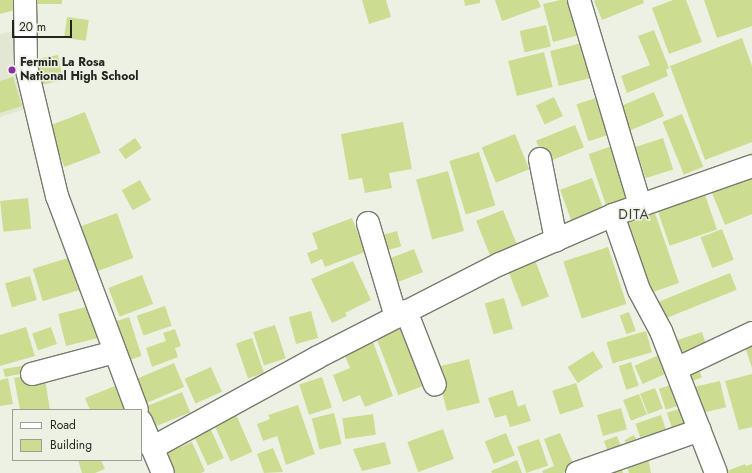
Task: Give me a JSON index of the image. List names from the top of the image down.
{
  "districts": ["DITA"],
  "places": ["Fermin La Rosa National High School"],
  "legend": ["Road", "Building"],
  "scale_bar": "20 m"
}
